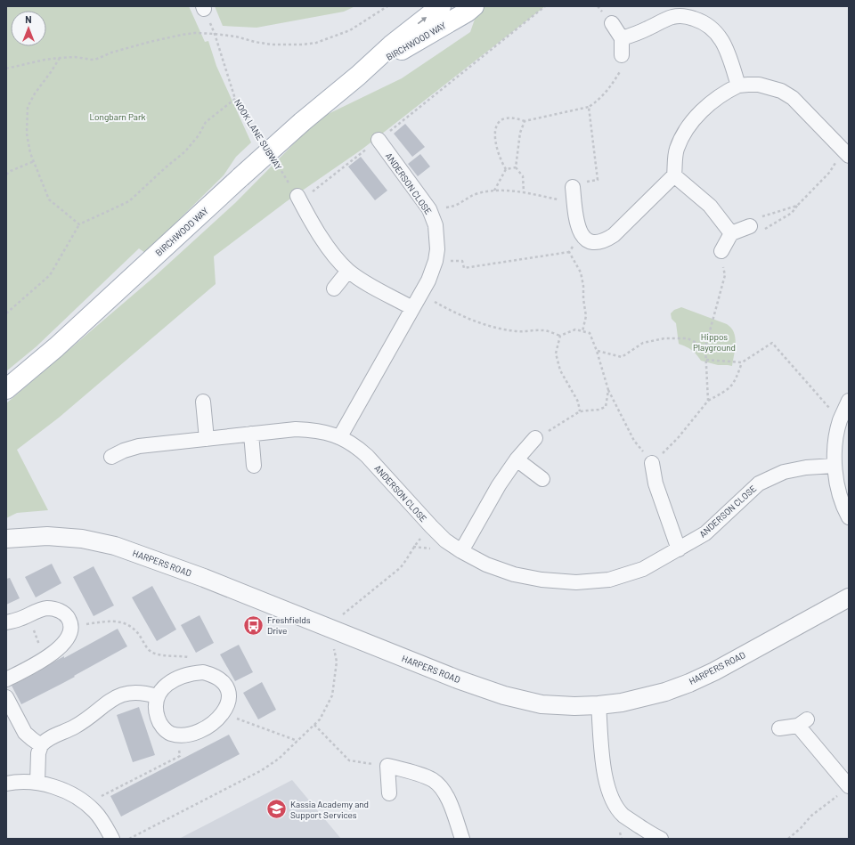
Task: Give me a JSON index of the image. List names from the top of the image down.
{
  "streets": {
    "main road": ["BIRCHWOOD WAY"],
    "street": ["ANDERSON CLOSE", "HARPERS ROAD"],
    "path": ["NOOK LANE SUBWAY"]
  },
  "parks": ["Longbarn Park", "Hippos Playground"],
  "places": {
    "bus stop": ["Freshfields Drive"],
    "school or university": ["Kassia Academy and Support Services"]
  },
  "north": "top"
}
